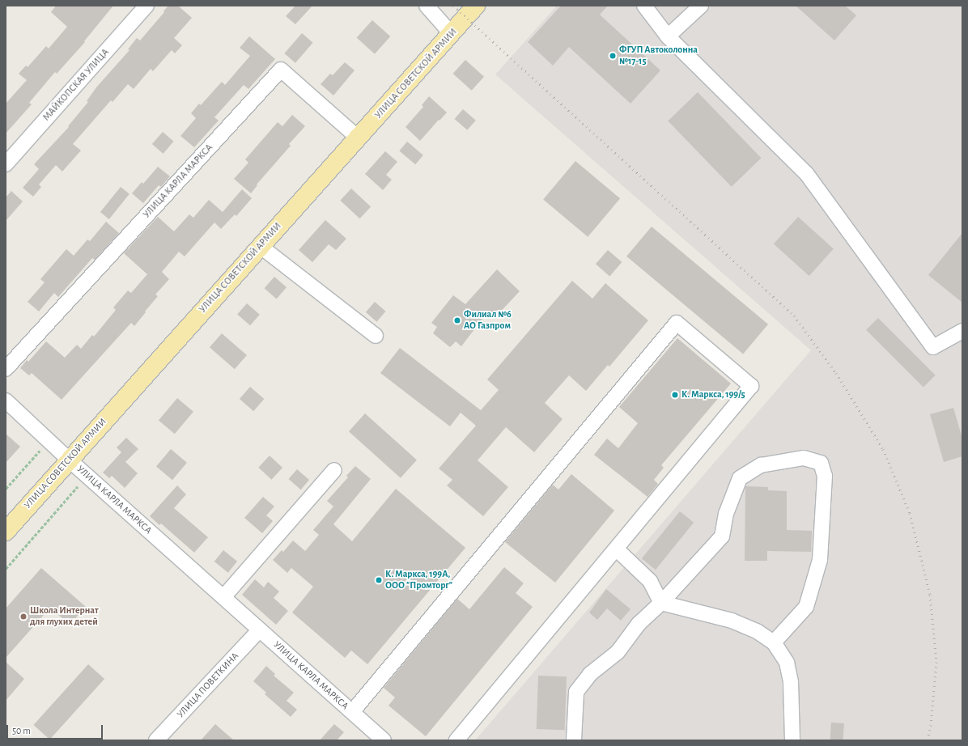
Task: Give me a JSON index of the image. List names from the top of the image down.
{
  "streets": {
    "main road": ["УЛИЦА СОВЕТСКОЙ АРМИИ"],
    "street": ["МАЙКОПСКАЯ УЛИЦА", "УЛИЦА КАРЛА МАРКСА", "УЛИЦА ПОВЕТКИНА"]
  },
  "crossings": [
    ["УЛИЦА СОВЕТСКОЙ АРМИИ", "УЛИЦА КАРЛА МАРКСА"],
    ["УЛИЦА КАРЛА МАРКСА", "УЛИЦА ПОВЕТКИНА"]
  ],
  "places": [
    "ФГУП Автоколонна №17-15",
    "Филиал №6 АО Газпром",
    "К. Маркса, 199/5",
    "К. Маркса, 199А, ООО \"Промторг\"",
    "Школа Интернат для глухих детей"
  ],
  "scale_bar": "50 m"
}
